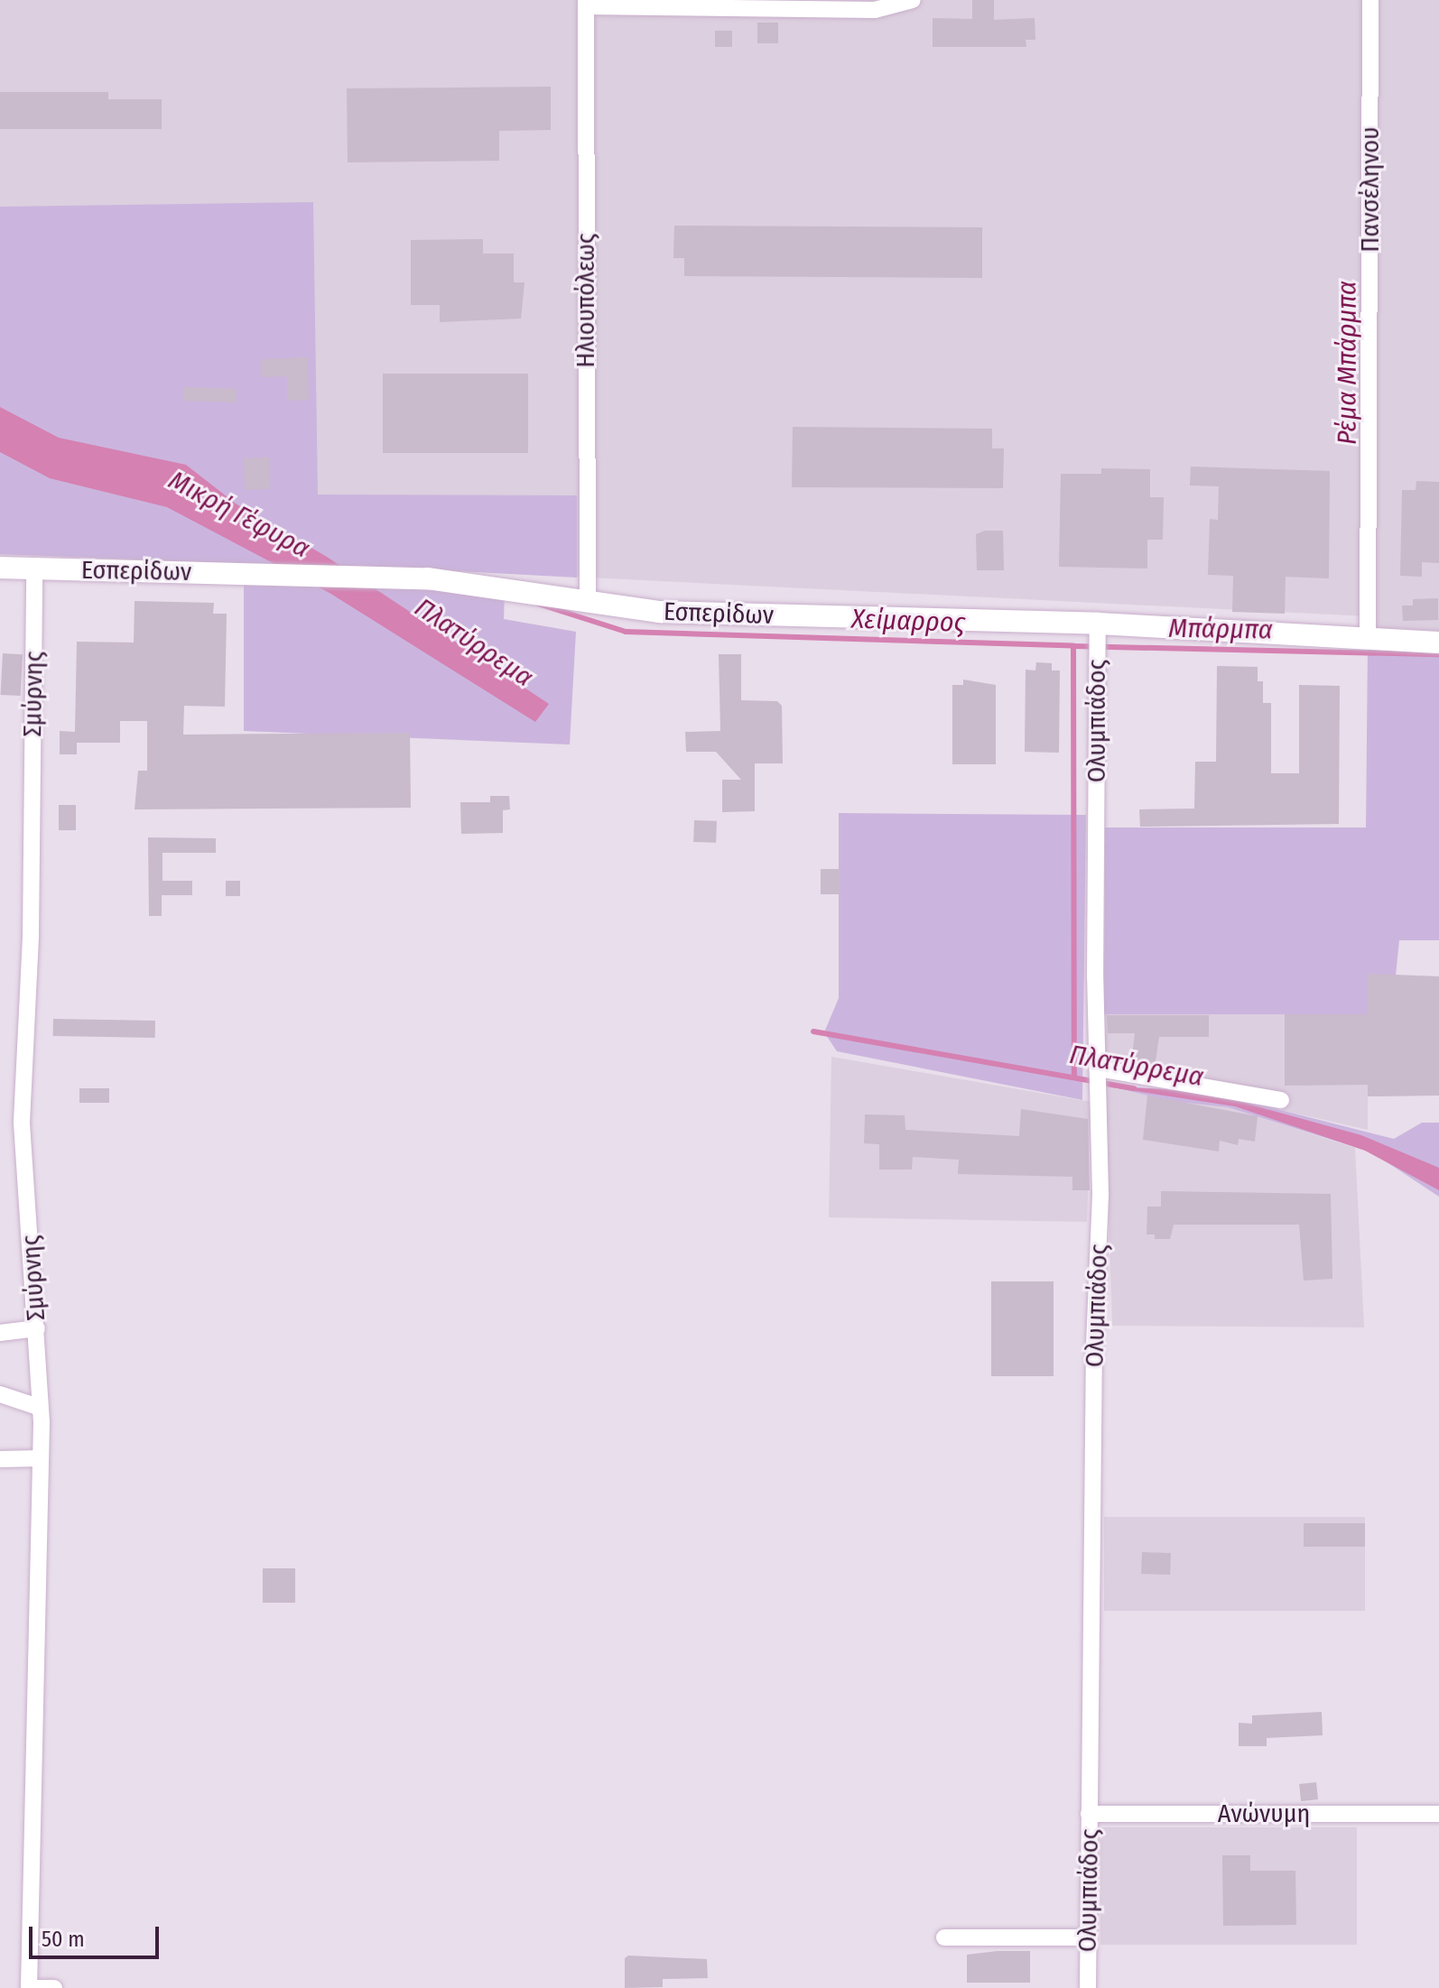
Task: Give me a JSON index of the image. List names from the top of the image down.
{
  "streets": {
    "street": [
      "Πανσέληνου",
      "Ηλιουπόλεως",
      "Εσπερίδων",
      "Σμύρνης",
      "Ολυμπιάδος",
      "Ανώνυμη"
    ]
  },
  "crossings": [
    ["Πανσέληνου", "Εσπερίδων"],
    ["Ηλιουπόλεως", "Εσπερίδων"],
    ["Εσπερίδων", "Σμύρνης"],
    ["Εσπερίδων", "Ολυμπιάδος"],
    ["Ολυμπιάδος", "Ανώνυμη"]
  ],
  "water": [
    "Ρέμα Μπάρμπα",
    "Μικρή Γέφυρα",
    "Χείμαρρος",
    "Μπάρμπα",
    "Πλατύρρεμα"
  ],
  "scale_bar": "50 m"
}
